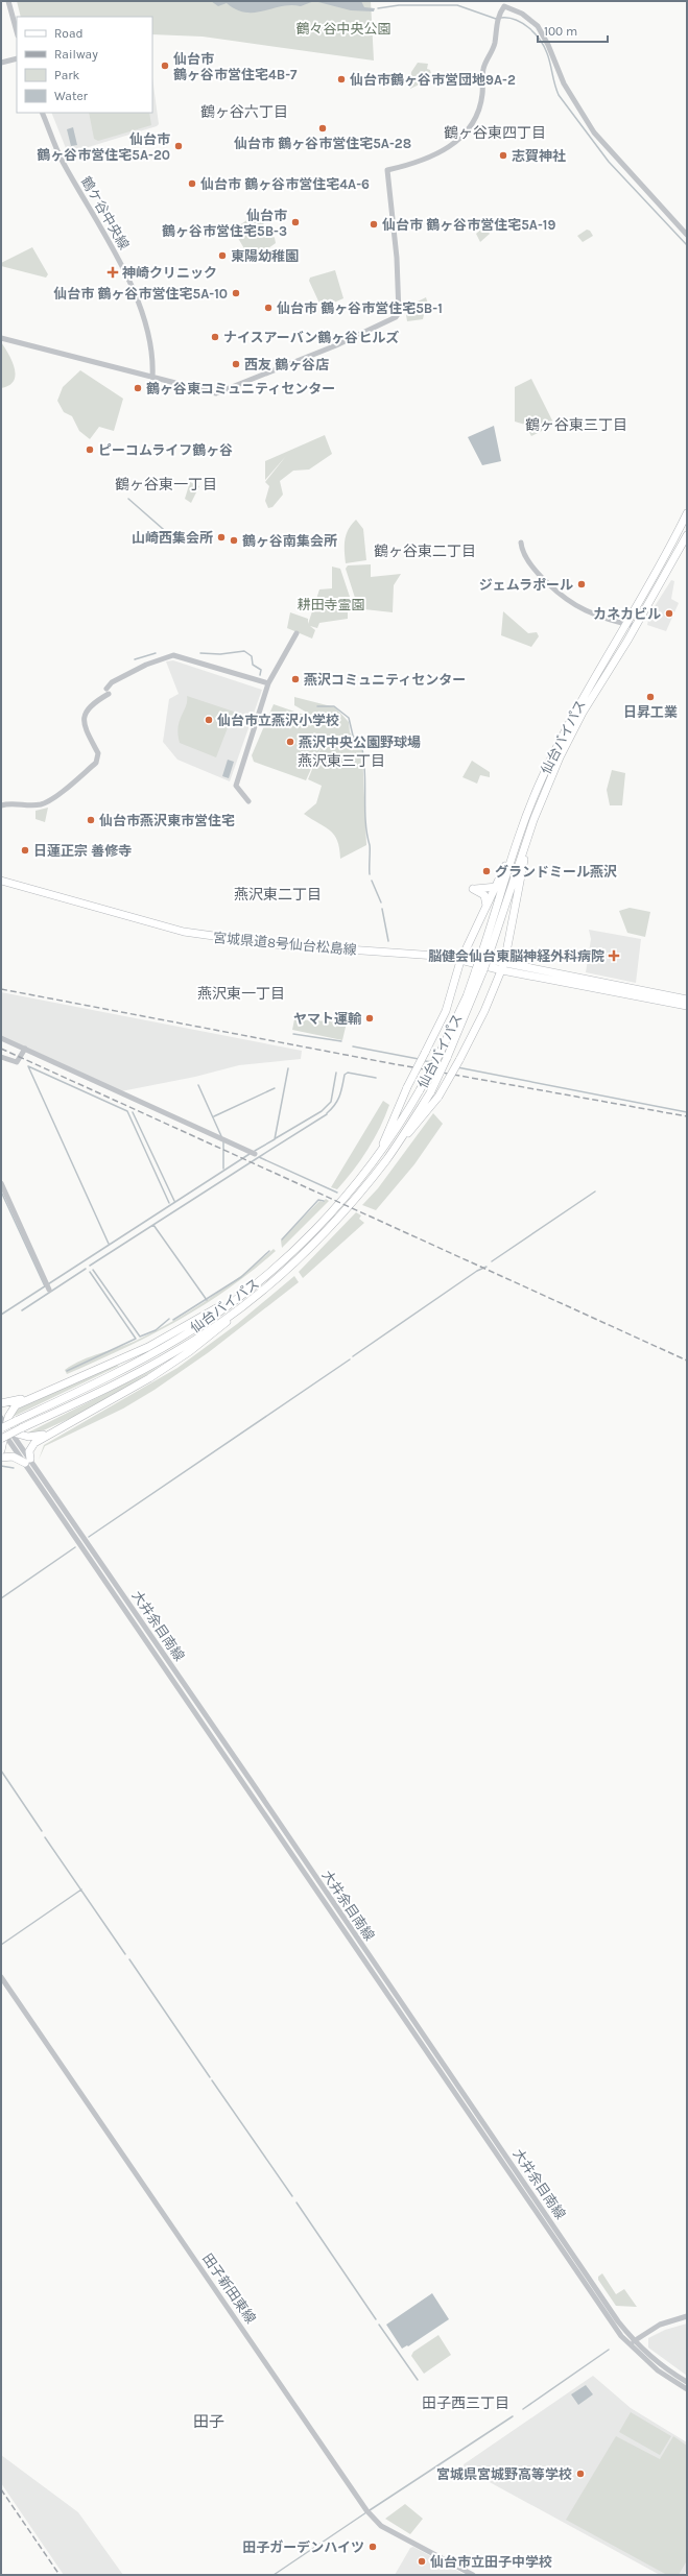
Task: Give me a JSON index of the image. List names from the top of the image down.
{
  "streets": {
    "main road": ["仙台バイパス", "宮城県道8号仙台松島線"],
    "street": ["鶴ケ谷中央線", "大井余目南線", "田子新田東線"]
  },
  "districts": [
    "鶴ヶ谷六丁目",
    "鶴ヶ谷東四丁目",
    "鶴ヶ谷東三丁目",
    "鶴ヶ谷東一丁目",
    "鶴ヶ谷東二丁目",
    "燕沢東三丁目",
    "燕沢東二丁目",
    "燕沢東一丁目",
    "田子西三丁目",
    "田子"
  ],
  "parks": ["鶴々谷中央公園", "耕田寺霊園"],
  "places": {
    "other": [
      "仙台市 鶴ヶ谷市営住宅4B-7",
      "仙台市鶴ヶ谷市営団地9A-2",
      "仙台市 鶴ヶ谷市営住宅5A-28",
      "仙台市 鶴ヶ谷市営住宅5A-20",
      "志賀神社",
      "仙台市 鶴ヶ谷市営住宅4A-6",
      "仙台市 鶴ヶ谷市営住宅5B-3",
      "仙台市 鶴ヶ谷市営住宅5A-19",
      "東陽幼稚園",
      "仙台市 鶴ヶ谷市営住宅5A-10",
      "仙台市 鶴ヶ谷市営住宅5B-1",
      "ナイスアーバン鶴ヶ谷ヒルズ",
      "西友 鶴ヶ谷店",
      "鶴ヶ谷東コミュニティセンター",
      "ピーコムライフ鶴ヶ谷",
      "山崎西集会所",
      "鶴ヶ谷南集会所",
      "ジェムラポール",
      "カネカビル",
      "燕沢コミュニティセンター",
      "日昇工業",
      "仙台市立燕沢小学校",
      "燕沢中央公園野球場",
      "仙台市燕沢東市営住宅",
      "日蓮正宗 善修寺",
      "グランドミール燕沢",
      "ヤマト運輸",
      "宮城県宮城野高等学校",
      "田子ガーデンハイツ",
      "仙台市立田子中学校"
    ],
    "health": ["神崎クリニック", "脳健会仙台東脳神経外科病院"]
  },
  "legend": [
    "Road",
    "Railway",
    "Park",
    "Water"
  ],
  "scale_bar": "100 m"
}
